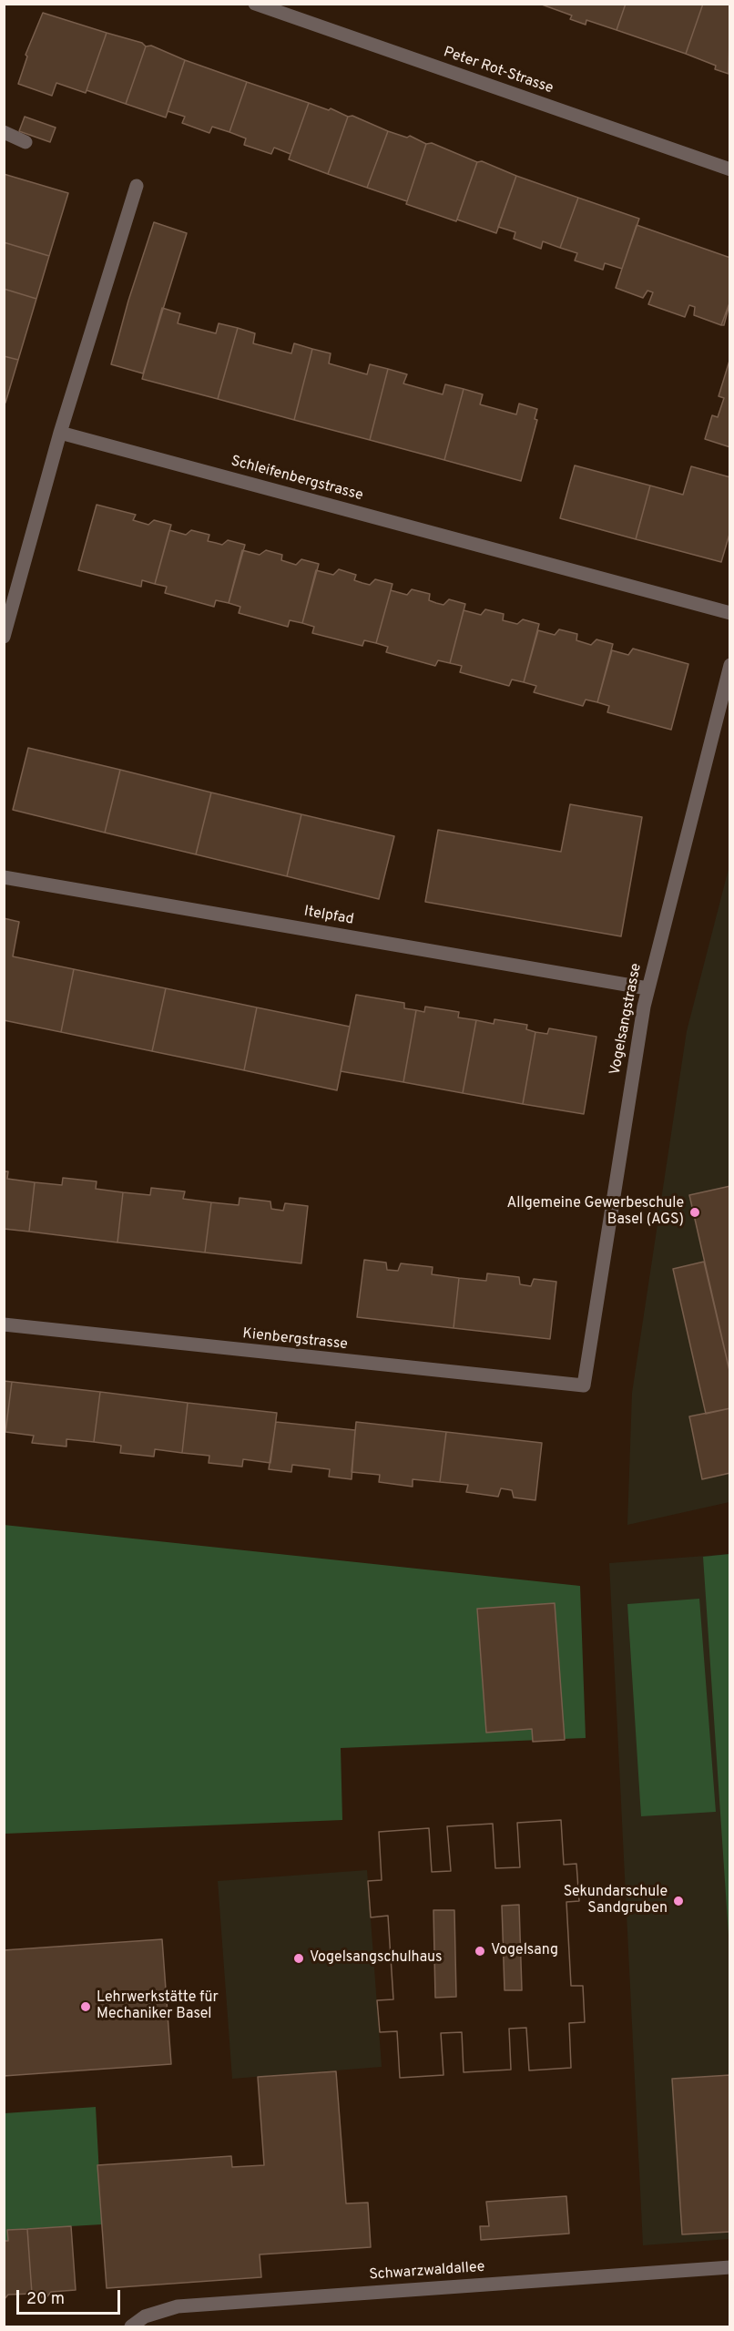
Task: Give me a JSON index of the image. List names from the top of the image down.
{
  "streets": {
    "street": [
      "Peter Rot-Strasse",
      "Schleifenbergstrasse",
      "Itelpfad",
      "Vogelsangstrasse",
      "Kienbergstrasse",
      "Schwarzwaldallee"
    ]
  },
  "crossings": [
    ["Itelpfad", "Vogelsangstrasse"],
    ["Vogelsangstrasse", "Kienbergstrasse"]
  ],
  "places": [
    "Allgemeine Gewerbeschule Basel (AGS)",
    "Sekundarschule Sandgruben",
    "Vogelsang",
    "Vogelsangschulhaus",
    "Lehrwerkstätte für Mechaniker Basel"
  ],
  "scale_bar": "20 m"
}
